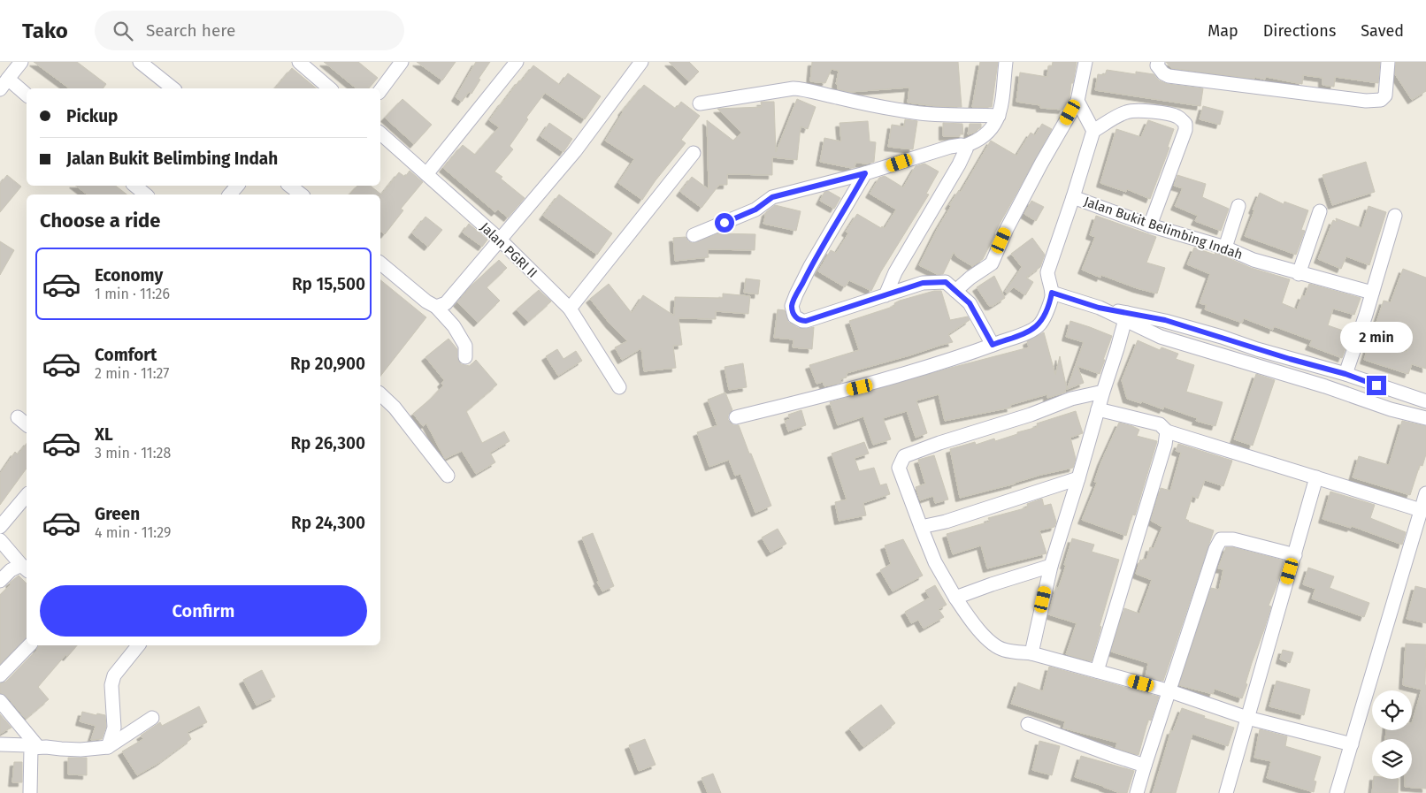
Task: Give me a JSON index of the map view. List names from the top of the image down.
{
  "streets": {
    "street": ["Jalan Bukit Belimbing Indah", "Jalan PGRI II"]
  },
  "page": {
    "header": "Tako",
    "search": "Search here",
    "nav": ["Map", "Directions", "Saved"],
    "banner": ["Pickup", "Jalan Bukit Belimbing Indah"],
    "heading": "Choose a ride",
    "list": [
      {
        "name": "Economy",
        "note": "1 min · 11:26",
        "value": "Rp 15,500"
      },
      {
        "name": "Comfort",
        "note": "2 min · 11:27",
        "value": "Rp 20,900"
      },
      {
        "name": "XL",
        "note": "3 min · 11:28",
        "value": "Rp 26,300"
      },
      {
        "name": "Green",
        "note": "4 min · 11:29",
        "value": "Rp 24,300"
      }
    ],
    "bubble": "2 min",
    "buttons": "Confirm"
  }
}
